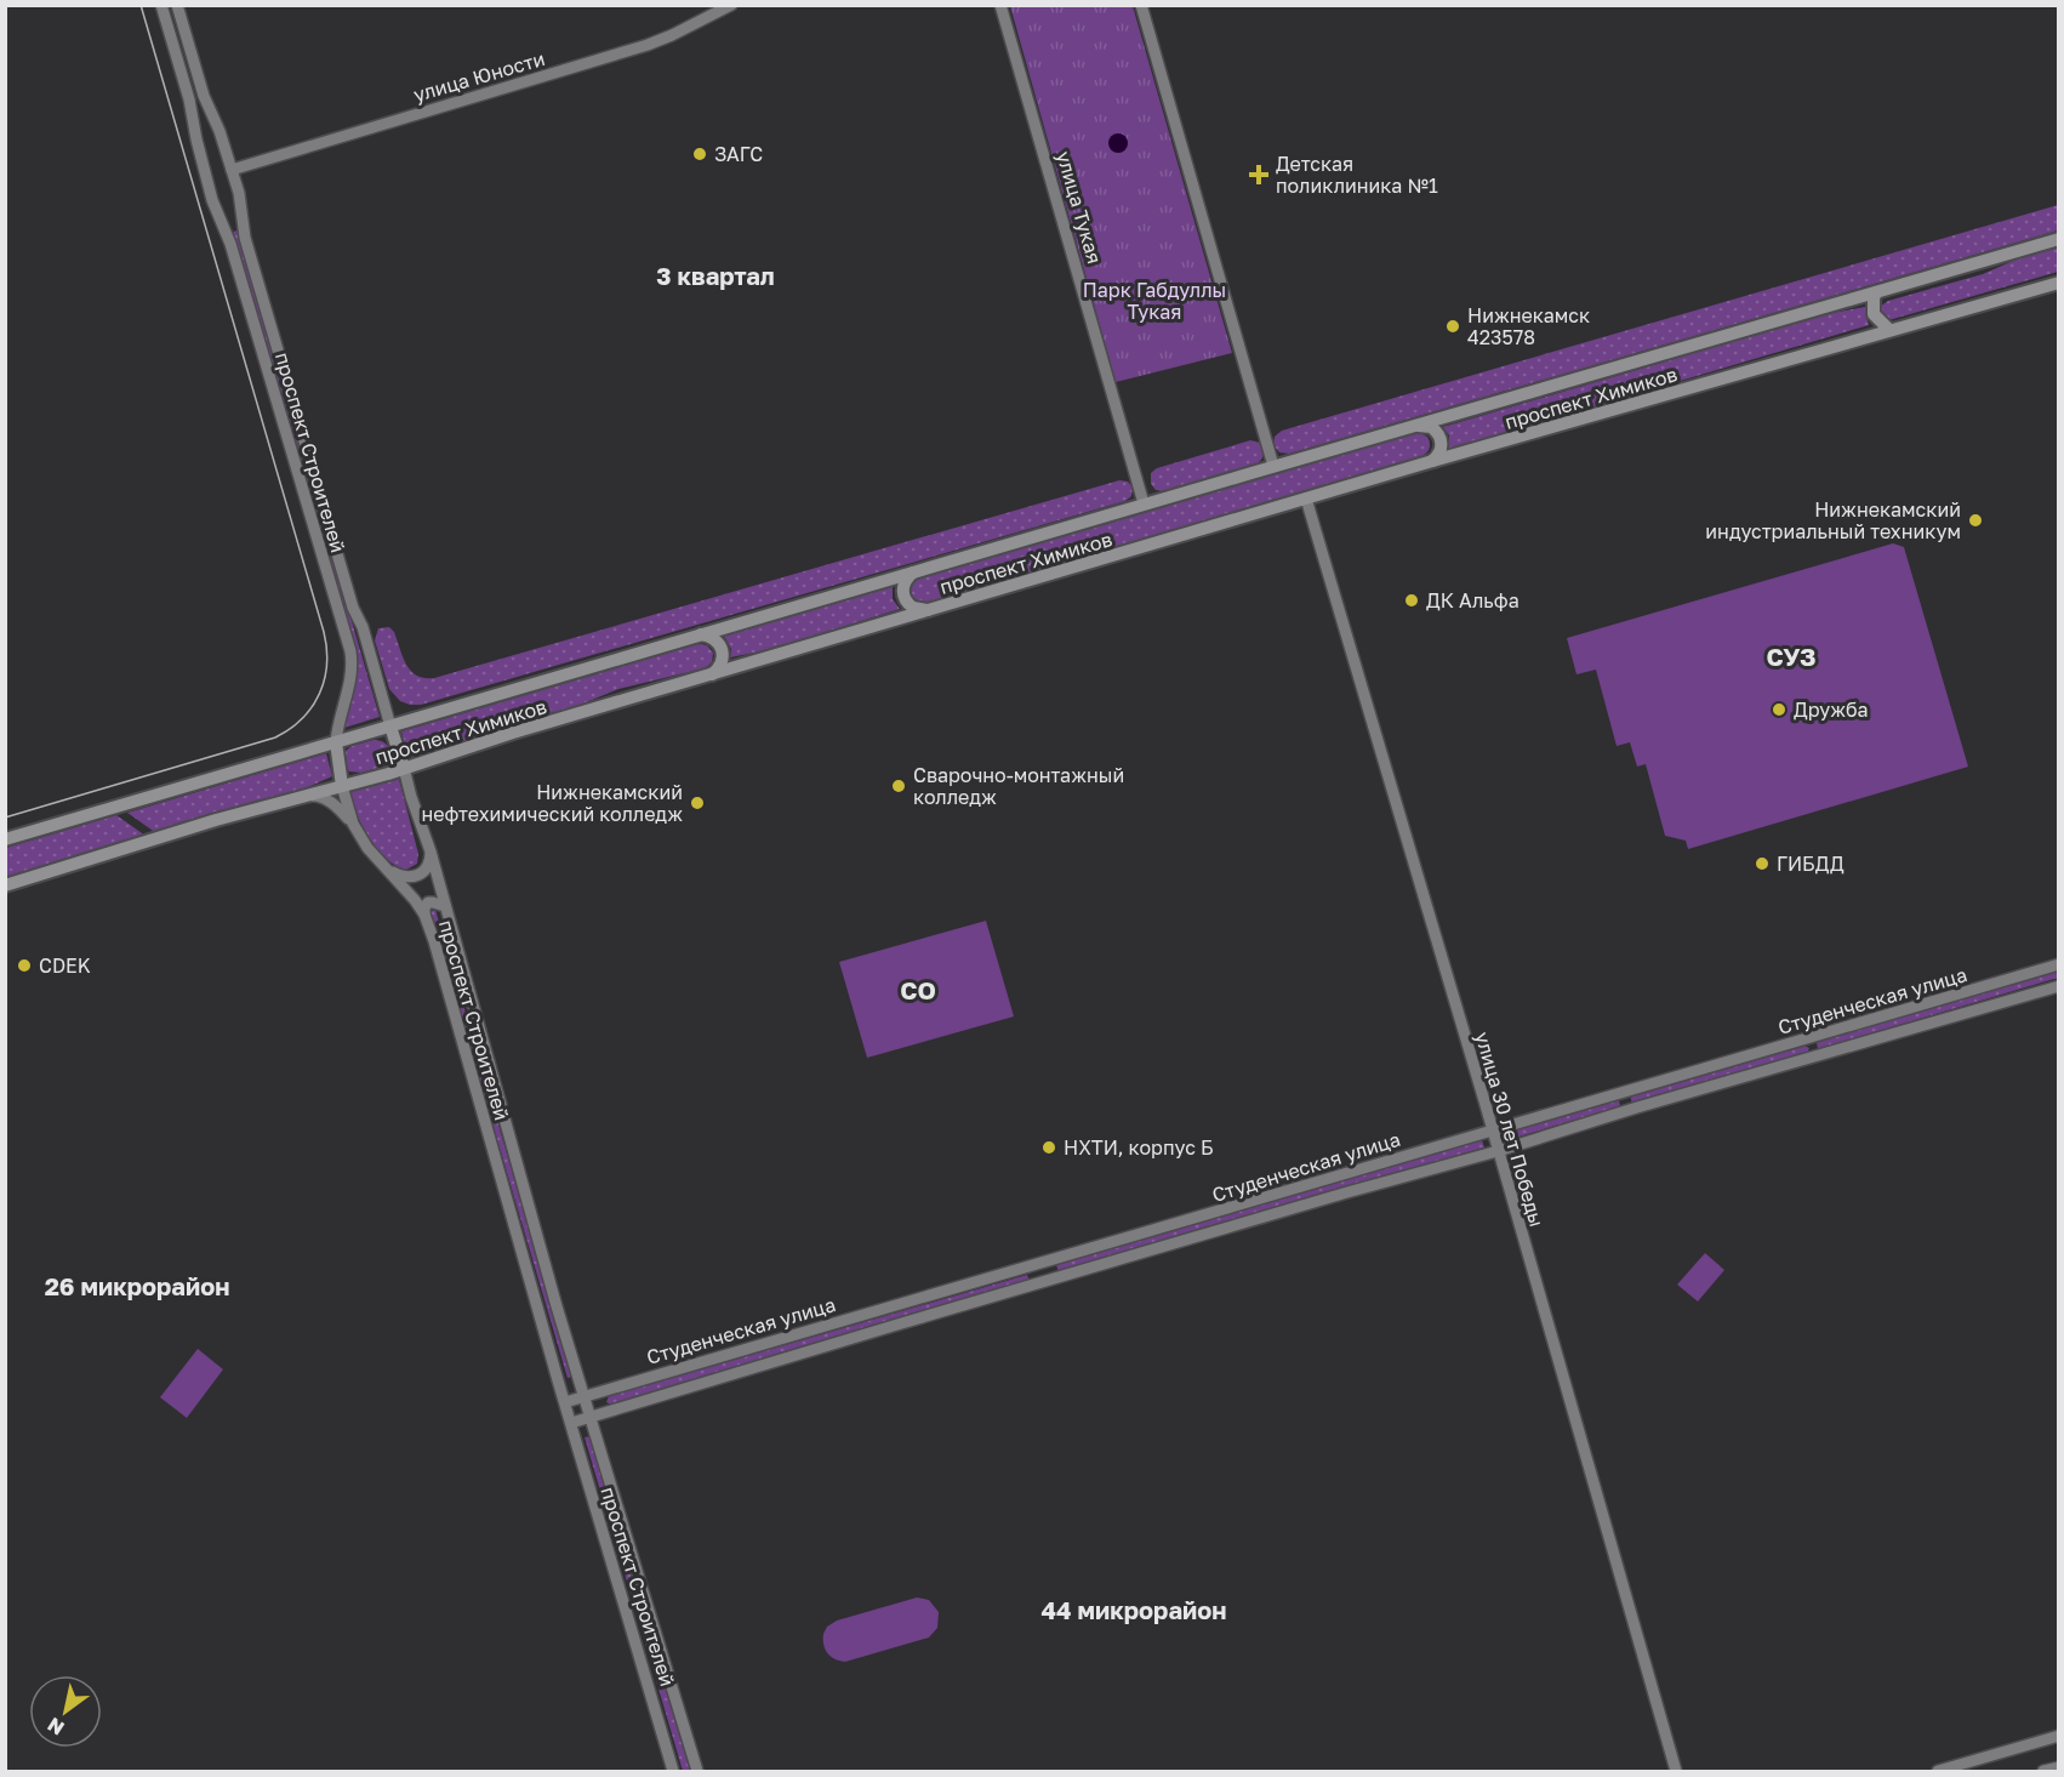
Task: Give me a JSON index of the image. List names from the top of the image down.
{
  "streets": {
    "main road": [
      "улица Юности",
      "улица Тукая",
      "проспект Химиков",
      "проспект Строителей",
      "Студенческая улица",
      "улица 30 лет Победы"
    ]
  },
  "crossings": [
    ["улица Юности", "проспект Строителей"],
    ["улица Тукая", "проспект Химиков"],
    ["проспект Химиков", "проспект Строителей"],
    ["проспект Химиков", "улица 30 лет Победы"],
    ["проспект Строителей", "Студенческая улица"],
    ["Студенческая улица", "улица 30 лет Победы"]
  ],
  "districts": [
    "3 квартал",
    "СУЗ",
    "СО",
    "26 микрорайон",
    "44 микрорайон"
  ],
  "parks": ["Парк Габдуллы Тукая"],
  "places": {
    "other": [
      "ЗАГС",
      "Нижнекамск 423578",
      "Нижнекамский индустриальный техникум",
      "ДК Альфа",
      "Дружба",
      "Сварочно-монтажный колледж",
      "Нижнекамский нефтехимический колледж",
      "ГИБДД",
      "CDEK",
      "НХТИ, корпус Б"
    ],
    "health": ["Детская поликлиника №1"]
  },
  "north": "bottom left"
}
